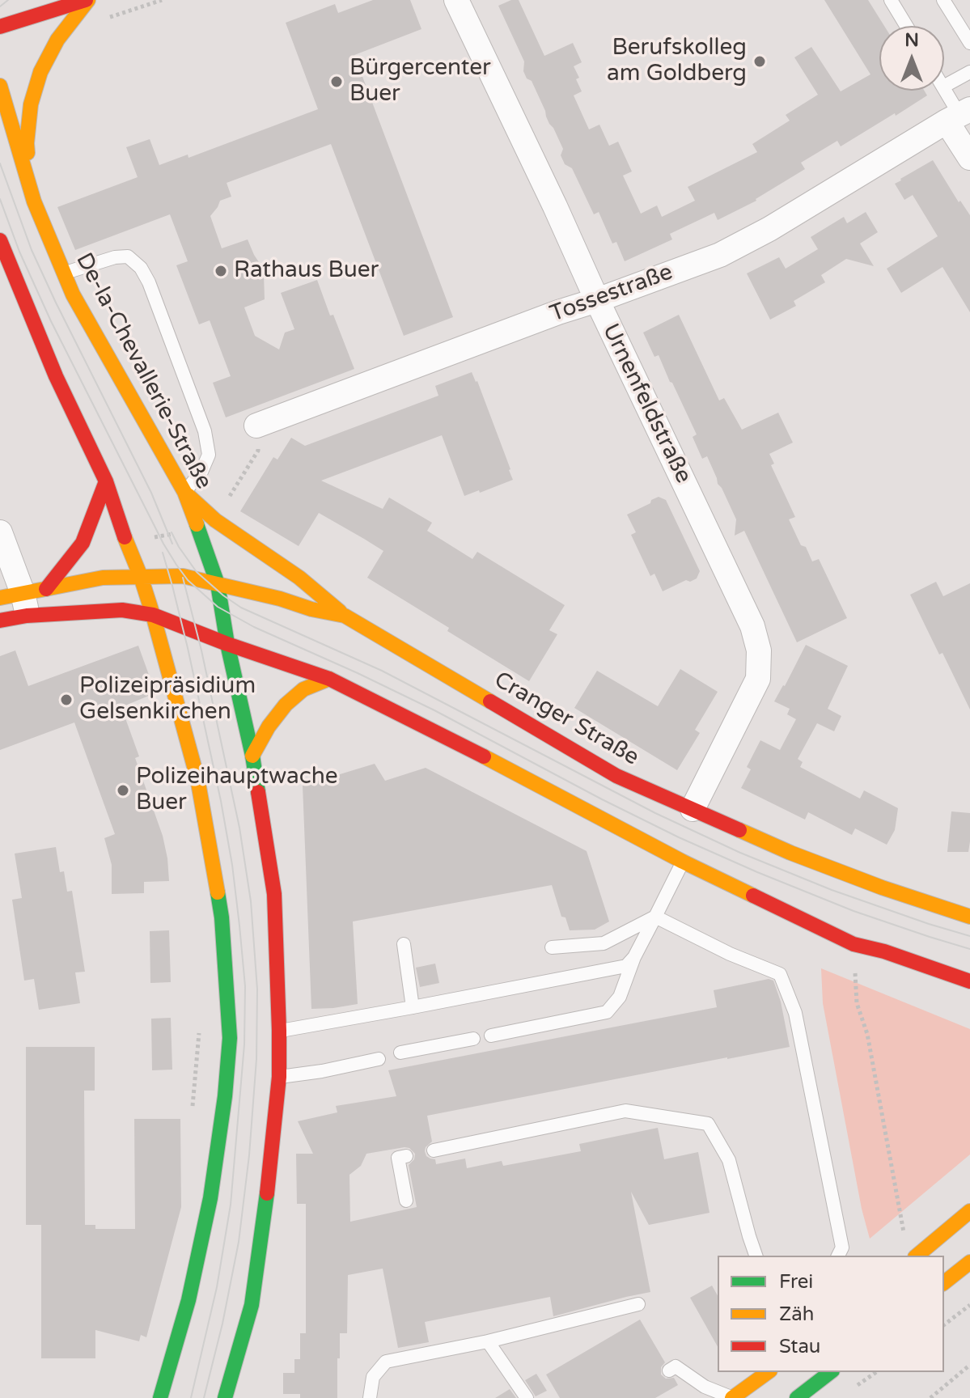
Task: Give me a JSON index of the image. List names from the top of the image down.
{
  "streets": {
    "main road": ["De-la-Chevallerie-Straße", "Cranger Straße"],
    "street": ["Tossestraße", "Urnenfeldstraße"]
  },
  "crossings": [
    ["Tossestraße", "Urnenfeldstraße"],
    ["De-la-Chevallerie-Straße", "Cranger Straße"],
    ["Urnenfeldstraße", "Cranger Straße"]
  ],
  "places": [
    "Berufskolleg am Goldberg",
    "Bürgercenter Buer",
    "Rathaus Buer",
    "Polizeipräsidium Gelsenkirchen",
    "Polizeihauptwache Buer"
  ],
  "legend": ["Frei", "Zäh", "Stau"],
  "north": "top"
}
